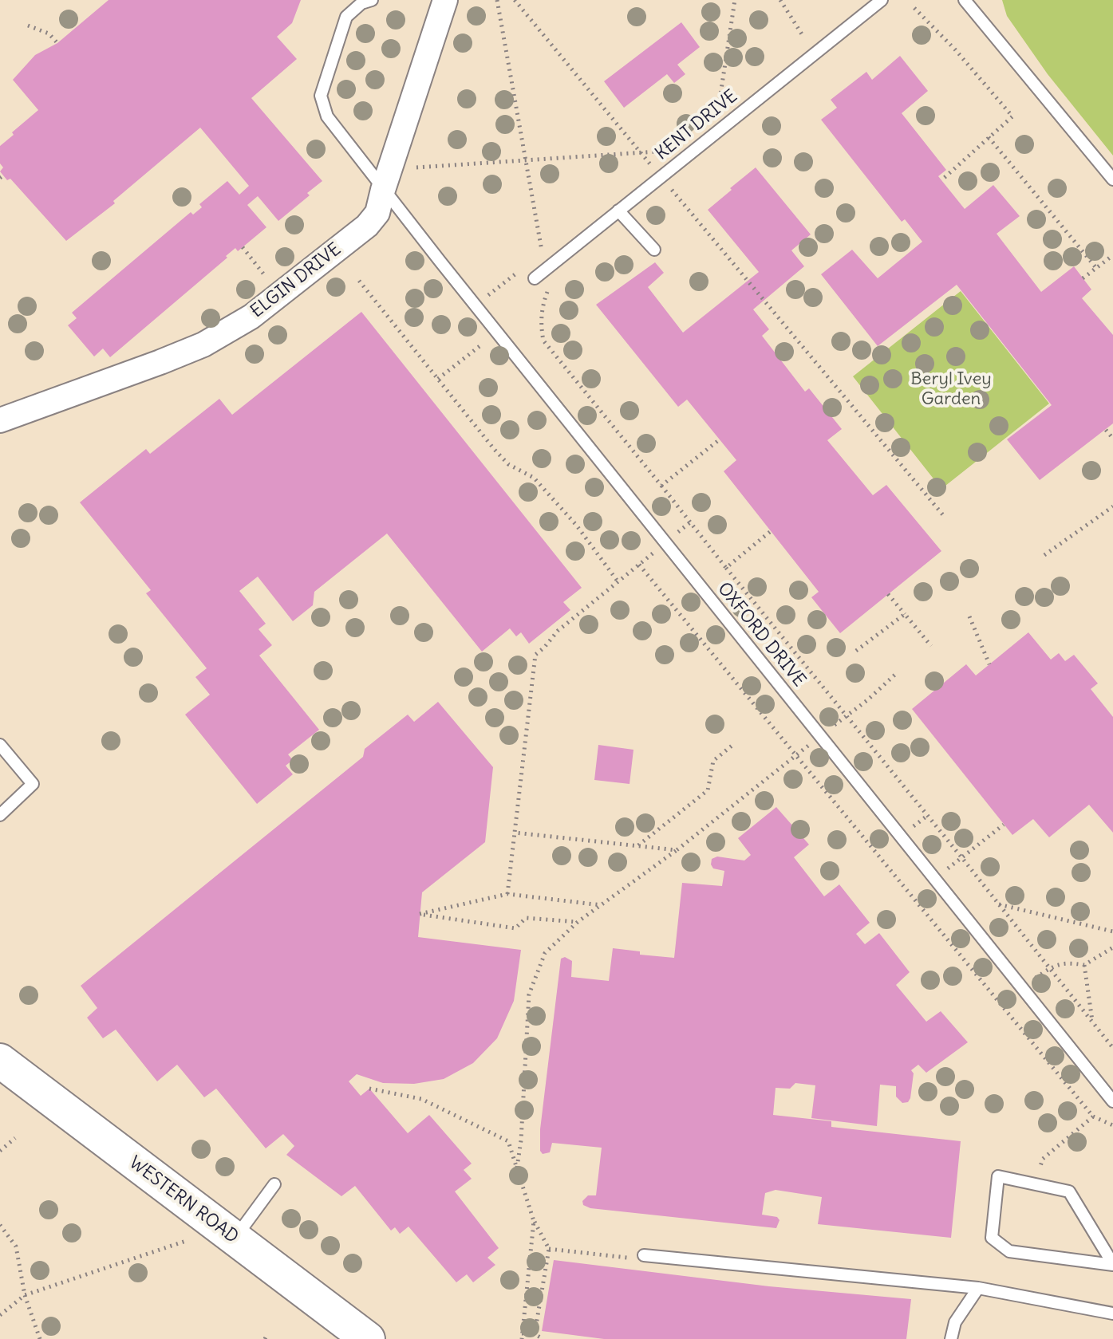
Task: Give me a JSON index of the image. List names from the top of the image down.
{
  "streets": {
    "main road": ["WESTERN ROAD"],
    "street": ["ELGIN DRIVE"],
    "lane": ["KENT DRIVE", "OXFORD DRIVE"]
  },
  "crossings": [
    ["ELGIN DRIVE", "OXFORD DRIVE"]
  ],
  "parks": ["Beryl Ivey Garden"]
}
